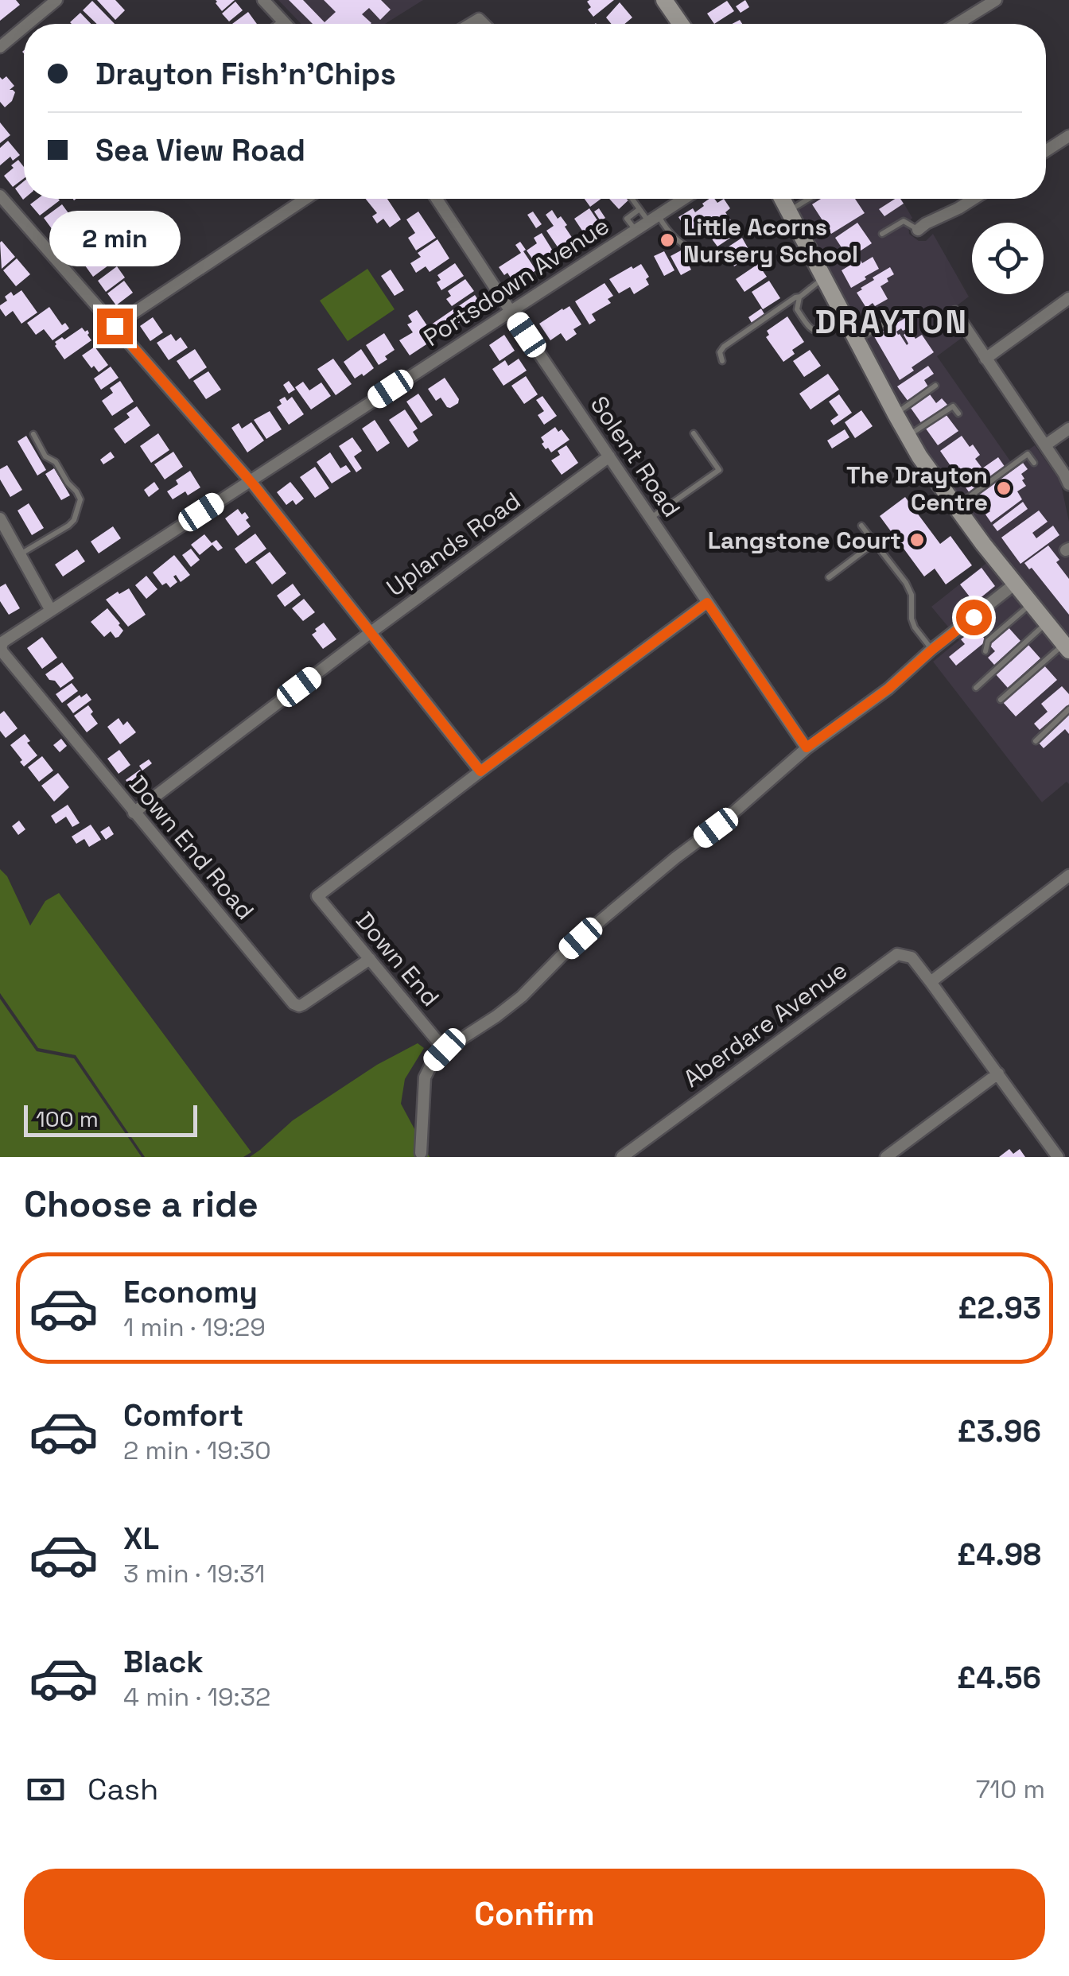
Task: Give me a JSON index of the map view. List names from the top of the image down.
{
  "streets": {
    "street": [
      "Portsdown Avenue",
      "Solent Road",
      "Uplands Road",
      "Down End Road",
      "Down End",
      "Aberdare Avenue"
    ]
  },
  "crossings": [
    ["Portsdown Avenue", "Solent Road"],
    ["Portsdown Avenue", "Down End Road"],
    ["Solent Road", "Uplands Road"],
    ["Uplands Road", "Down End Road"],
    ["Down End Road", "Down End"]
  ],
  "districts": ["DRAYTON"],
  "places": ["Little Acorns Nursery School", "The Drayton Centre", "Langstone Court"],
  "scale_bar": "100 m",
  "page": {
    "banner": ["Drayton Fish'n'Chips", "Sea View Road"],
    "bubble": "2 min",
    "scale": "100 m",
    "heading": "Choose a ride",
    "list": [
      {
        "name": "Economy",
        "note": "1 min · 19:29",
        "value": "£2.93"
      },
      {
        "name": "Comfort",
        "note": "2 min · 19:30",
        "value": "£3.96"
      },
      {
        "name": "XL",
        "note": "3 min · 19:31",
        "value": "£4.98"
      },
      {
        "name": "Black",
        "note": "4 min · 19:32",
        "value": "£4.56"
      }
    ],
    "pay": ["Cash", "710 m"],
    "buttons": "Confirm"
  }
}
